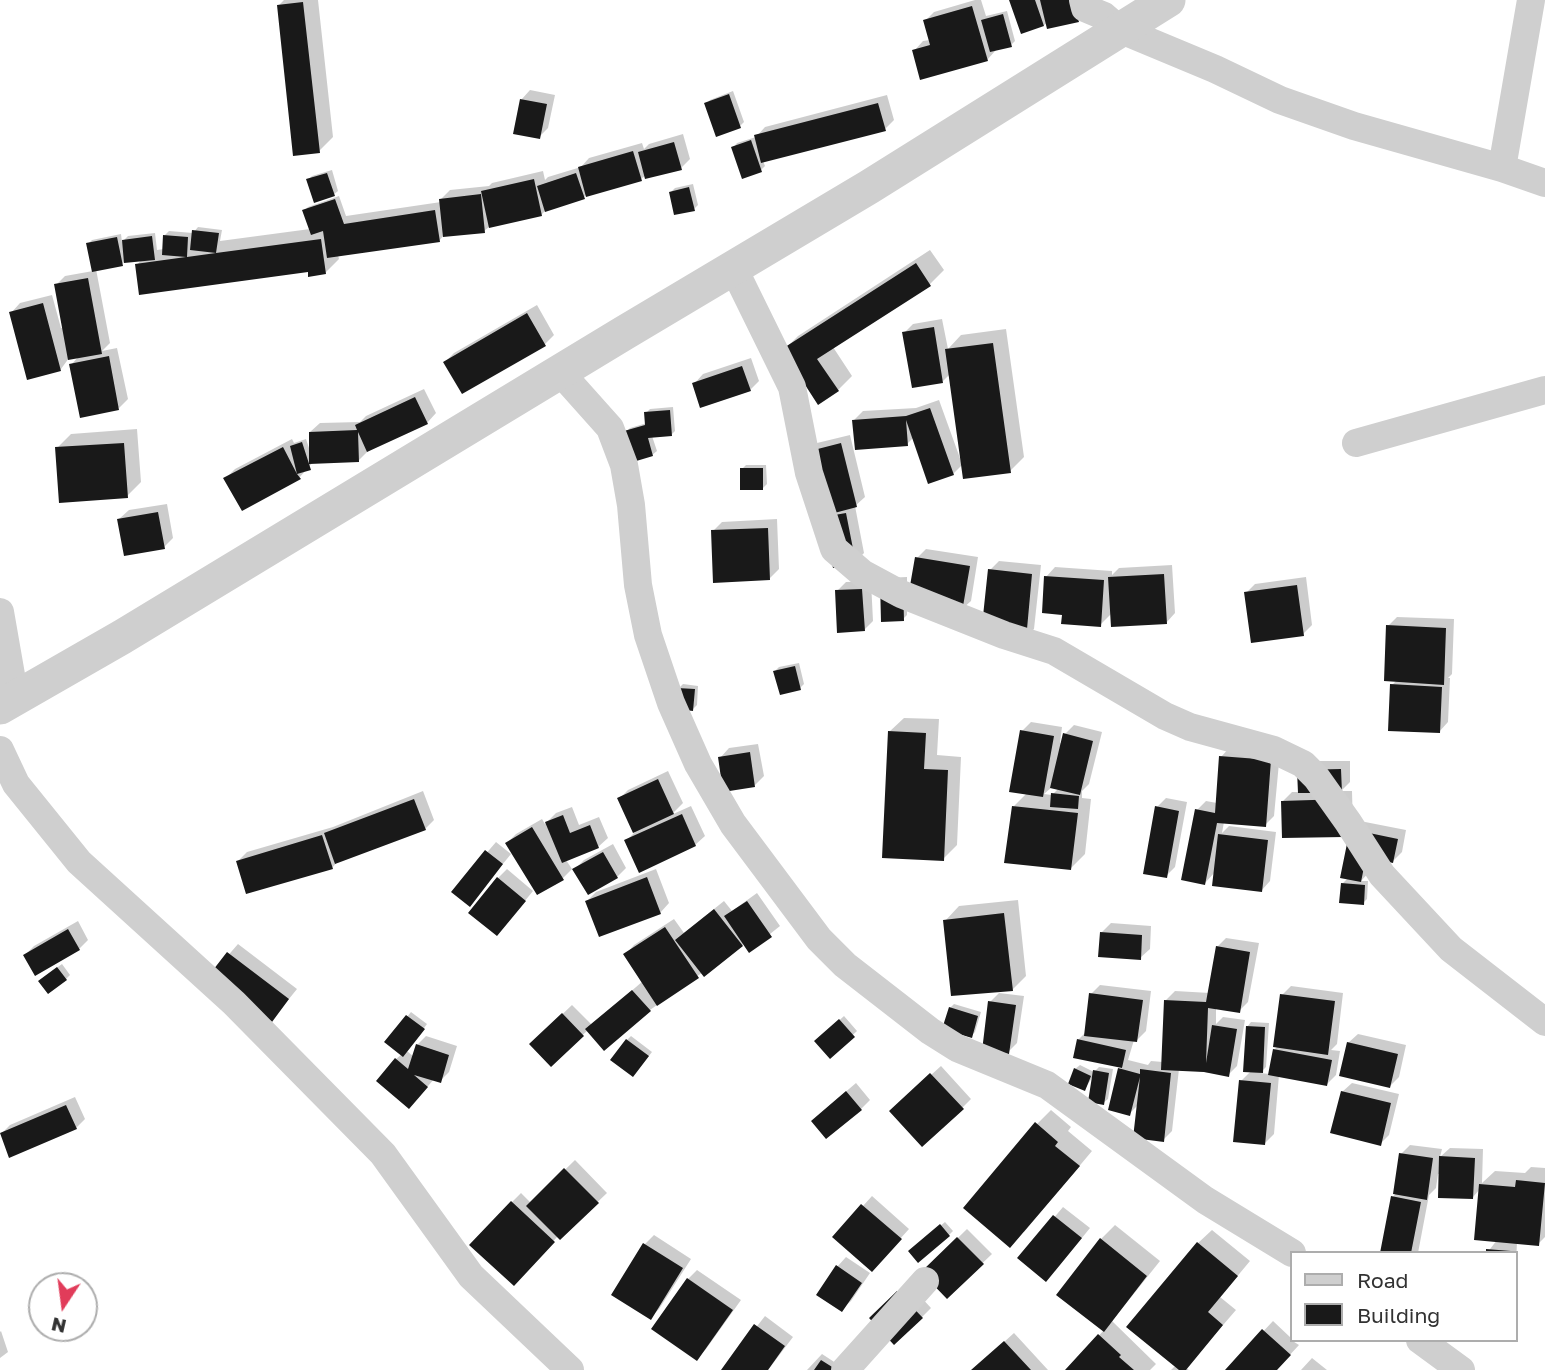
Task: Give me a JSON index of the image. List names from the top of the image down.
{
  "legend": ["Road", "Building"],
  "north": "bottom"
}
